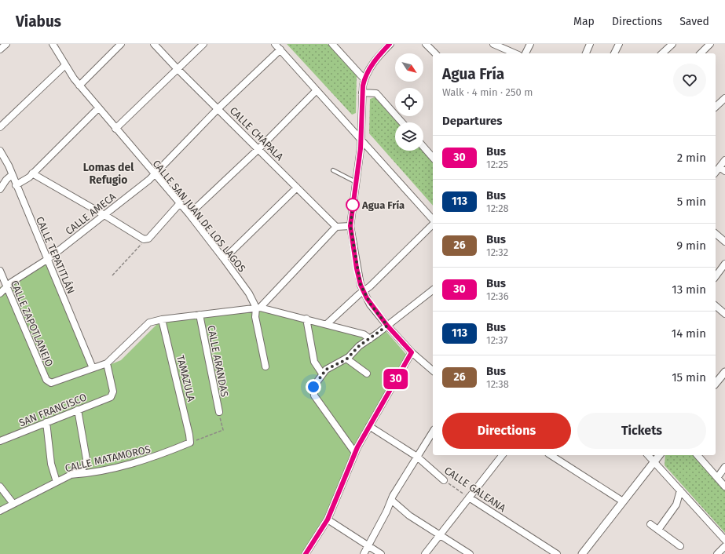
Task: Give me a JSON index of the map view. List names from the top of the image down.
{
  "streets": {
    "street": [
      "CALLE CHAPALA",
      "CALLE AMECA",
      "CALLE SAN JUAN DE LOS LAGOS",
      "CALLE TEPATITLÁN",
      "CALLE ZAPOTLANEJO",
      "CALLE ARANDAS",
      "TAMAZULA",
      "SAN FRANCISCO",
      "CALLE MATAMOROS",
      "CALLE GALEANA"
    ]
  },
  "crossings": [
    ["CALLE CHAPALA", "CALLE AMECA"],
    ["CALLE AMECA", "CALLE SAN JUAN DE LOS LAGOS"],
    ["CALLE AMECA", "CALLE TEPATITLÁN"],
    ["CALLE AMECA", "CALLE ZAPOTLANEJO"],
    ["CALLE TEPATITLÁN", "CALLE ZAPOTLANEJO"],
    ["TAMAZULA", "CALLE MATAMOROS"]
  ],
  "districts": ["Lomas del Refugio"],
  "places": ["Agua Fría"],
  "lines": ["bus line 30"],
  "north": "bottom right",
  "page": {
    "header": "Viabus",
    "nav": ["Map", "Directions", "Saved"],
    "on_map": "30",
    "heading": [
      ["Agua Fría", "Walk · 4 min · 250 m"],
      "Departures"
    ],
    "list": [
      {
        "mark": "30",
        "name": "Bus",
        "note": "12:25",
        "value": "2 min"
      },
      {
        "mark": "113",
        "name": "Bus",
        "note": "12:28",
        "value": "5 min"
      },
      {
        "mark": "26",
        "name": "Bus",
        "note": "12:32",
        "value": "9 min"
      },
      {
        "mark": "30",
        "name": "Bus",
        "note": "12:36",
        "value": "13 min"
      },
      {
        "mark": "113",
        "name": "Bus",
        "note": "12:37",
        "value": "14 min"
      },
      {
        "mark": "26",
        "name": "Bus",
        "note": "12:38",
        "value": "15 min"
      }
    ],
    "buttons": ["Directions", "Tickets"]
  }
}
